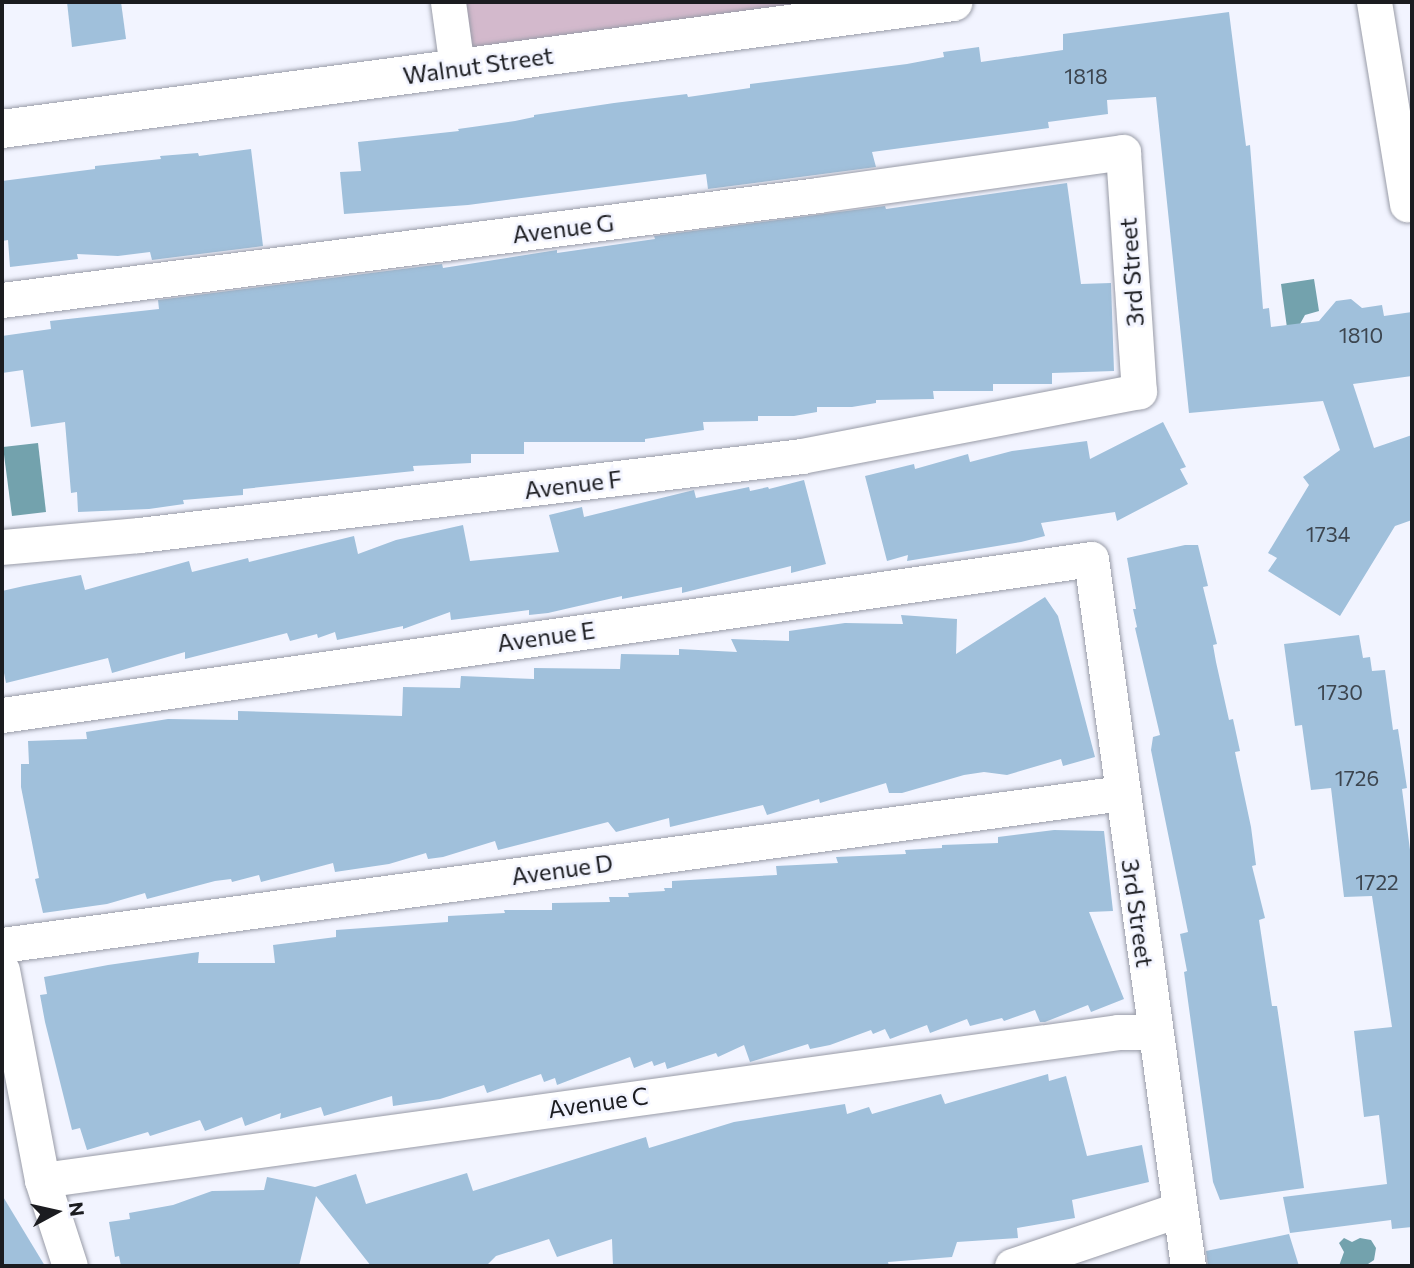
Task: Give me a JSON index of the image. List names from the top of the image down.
{
  "streets": {
    "street": [
      "Walnut Street",
      "Avenue G",
      "3rd Street",
      "Avenue F",
      "Avenue E",
      "Avenue D",
      "Avenue C"
    ]
  },
  "crossings": [
    ["Avenue G", "3rd Street"],
    ["3rd Street", "Avenue F"],
    ["3rd Street", "Avenue E"],
    ["3rd Street", "Avenue D"],
    ["3rd Street", "Avenue C"]
  ],
  "house_numbers": [
    "1818",
    "1810",
    "1734",
    "1730",
    "1726",
    "1722"
  ],
  "north": "right"
}
